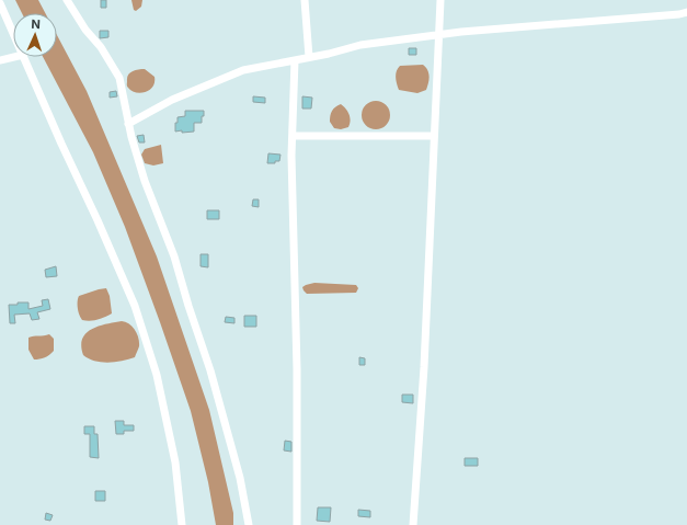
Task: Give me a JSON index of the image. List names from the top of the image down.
{
  "north": "top"
}
